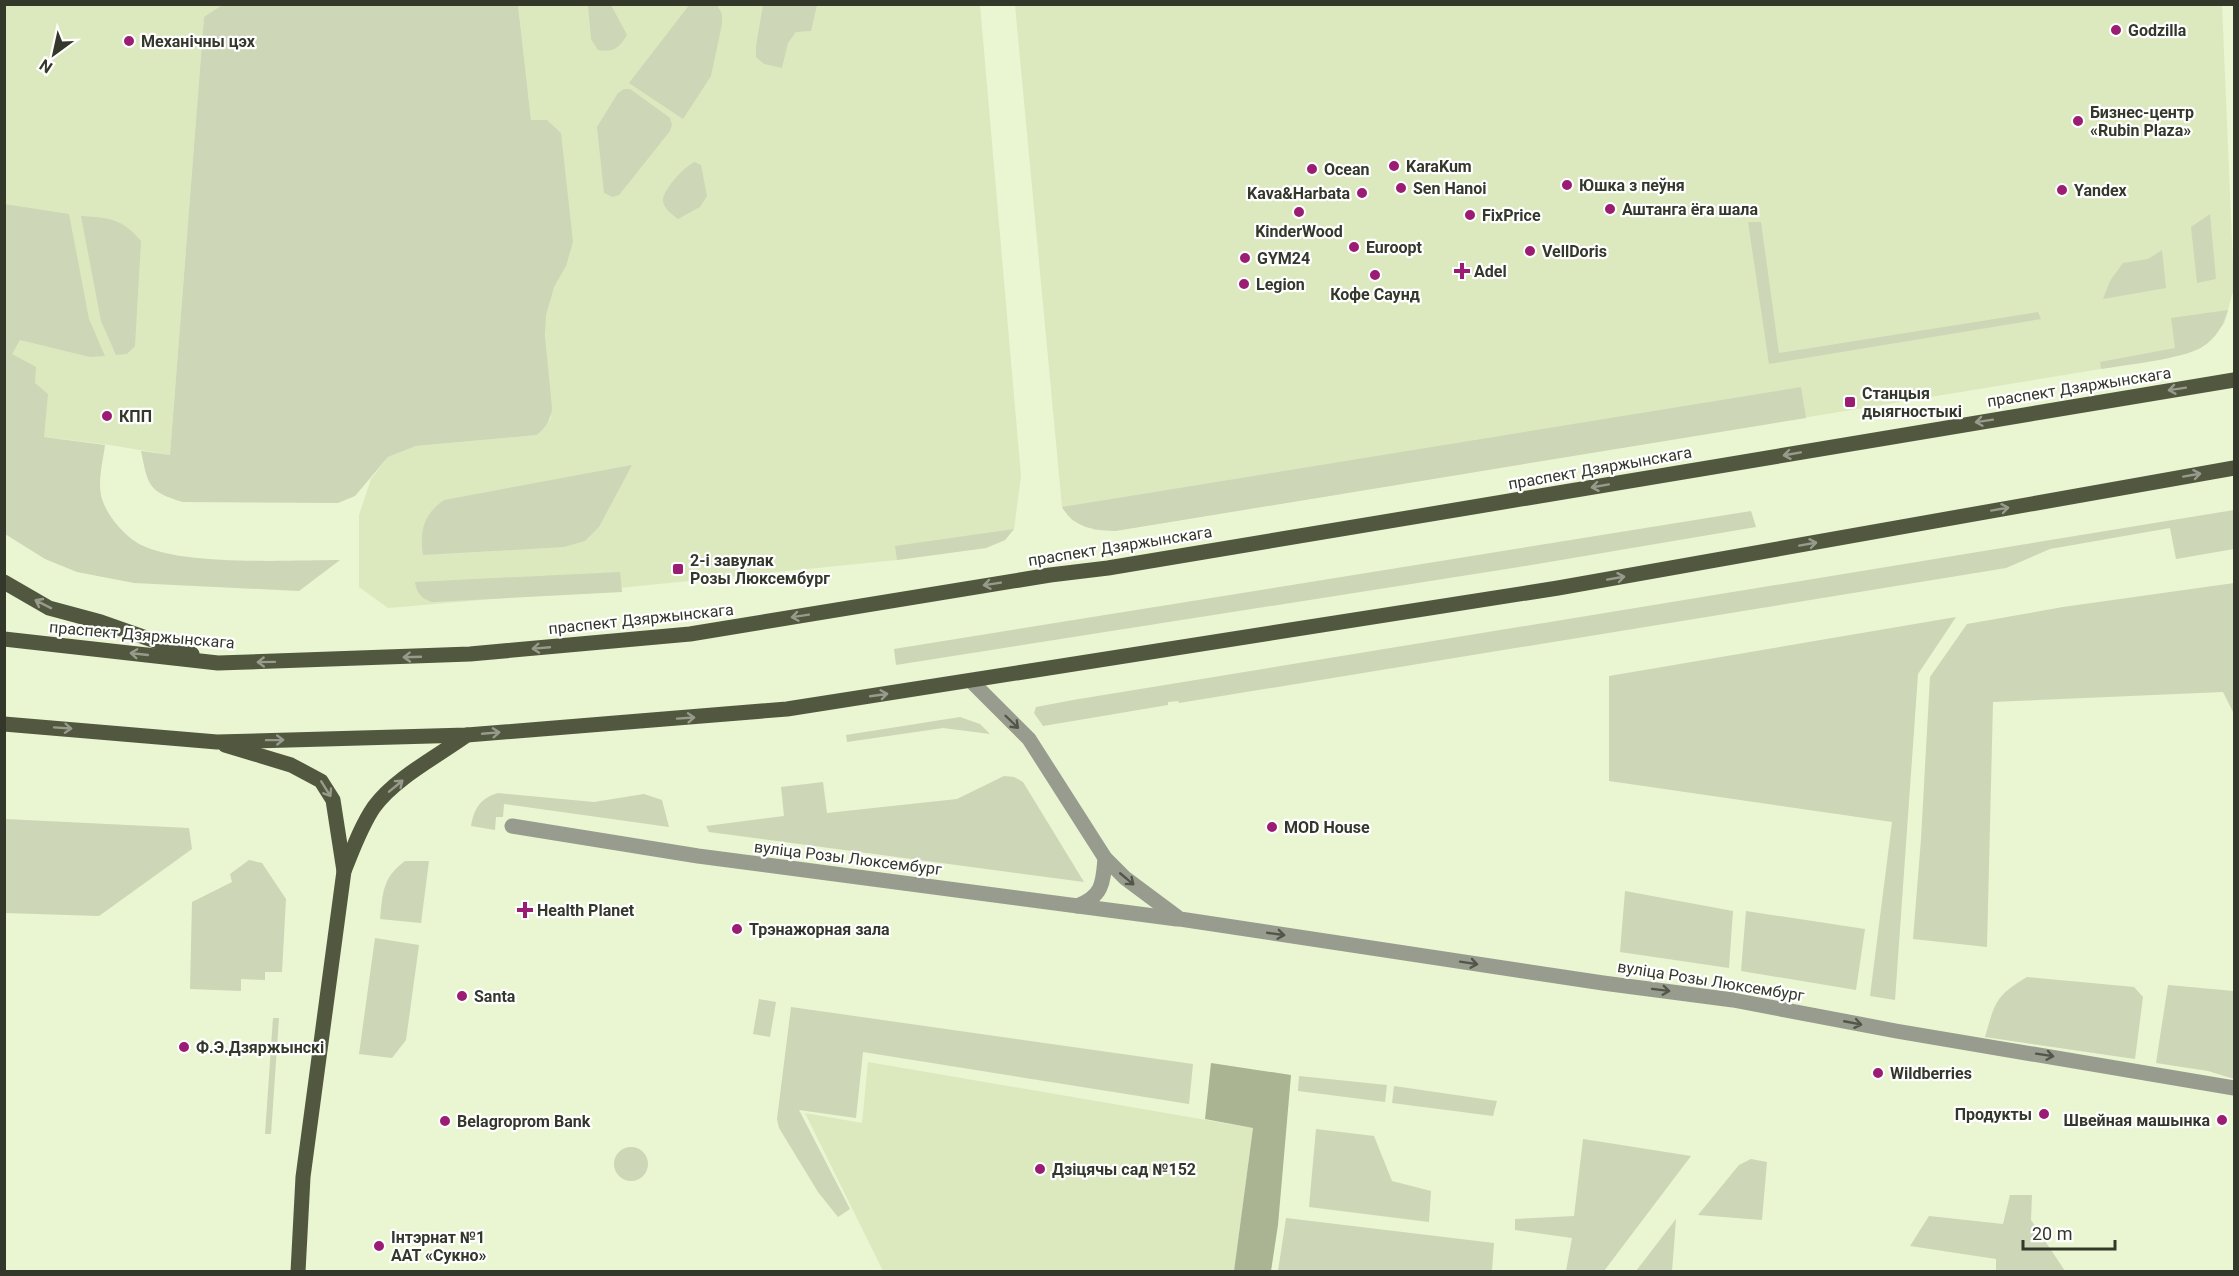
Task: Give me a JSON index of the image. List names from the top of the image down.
{
  "streets": {
    "main road": ["праспект Дзяржынскага"],
    "street": ["вуліца Розы Люксембург"]
  },
  "one_way": ["вуліца Розы Люксембург"],
  "places": {
    "other": [
      "Godzilla",
      "Механічны цэх",
      "Бизнес-центр «Rubin Plaza»",
      "KaraKum",
      "Ocean",
      "Юшка з пеўня",
      "Sen Hanoi",
      "Yandex",
      "Kava&Harbata",
      "Аштанга ёга шала",
      "KinderWood",
      "FixPrice",
      "Euroopt",
      "VellDoris",
      "GYM24",
      "Кофе Саунд",
      "Legion",
      "КПП",
      "MOD House",
      "Трэнажорная зала",
      "Santa",
      "Ф.Э.Дзяржынскі",
      "Wildberries",
      "Продукты",
      "Швейная машынка",
      "Belagroprom Bank",
      "Дзіцячы сад №152",
      "Інтэрнат №1 ААТ «Сукно»"
    ],
    "health": ["Adel", "Health Planet"],
    "transit": ["Станцыя дыягностыкі", "2-і завулак Розы Люксембург"]
  },
  "scale_bar": "20 m",
  "north": "bottom left"
}
